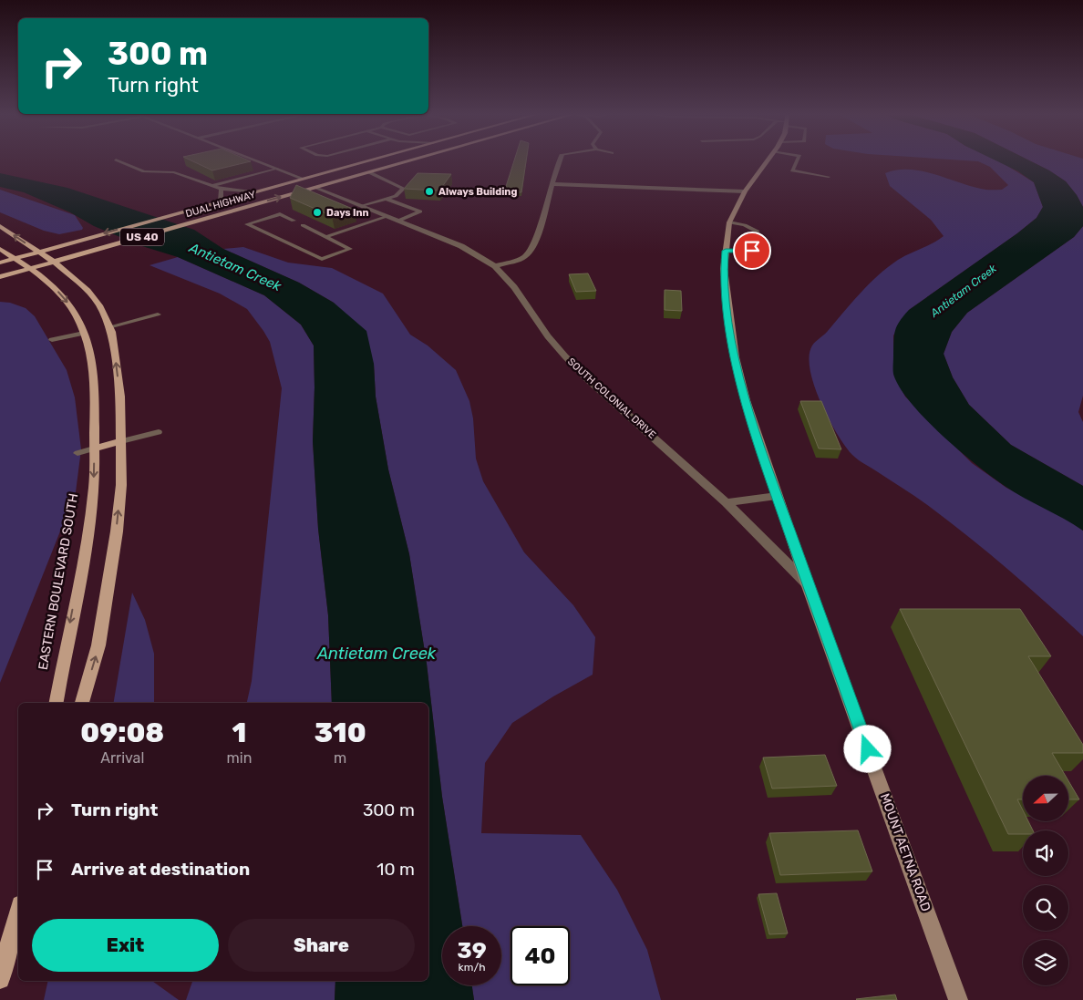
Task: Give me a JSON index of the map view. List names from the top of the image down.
{
  "streets": {
    "main road": ["DUAL HIGHWAY", "US 40", "EASTERN BOULEVARD SOUTH"],
    "street": ["SOUTH COLONIAL DRIVE", "MOUNT AETNA ROAD"]
  },
  "crossings": [
    ["DUAL HIGHWAY", "SOUTH COLONIAL DRIVE"],
    ["DUAL HIGHWAY", "EASTERN BOULEVARD SOUTH"],
    ["SOUTH COLONIAL DRIVE", "MOUNT AETNA ROAD"]
  ],
  "water": ["Antietam Creek"],
  "places": ["Always Building", "Days Inn"],
  "north": "left",
  "page": {
    "turn": ["300 m", "Turn right"],
    "eta": [
      "09:08",
      "Arrival",
      "1",
      "min",
      "310",
      "m"
    ],
    "list": [
      {
        "name": "Turn right",
        "value": "300 m"
      },
      {
        "name": "Arrive at destination",
        "value": "10 m"
      }
    ],
    "buttons": ["Exit", "Share"],
    "speed": "39 km/h",
    "limit": "40"
  }
}
